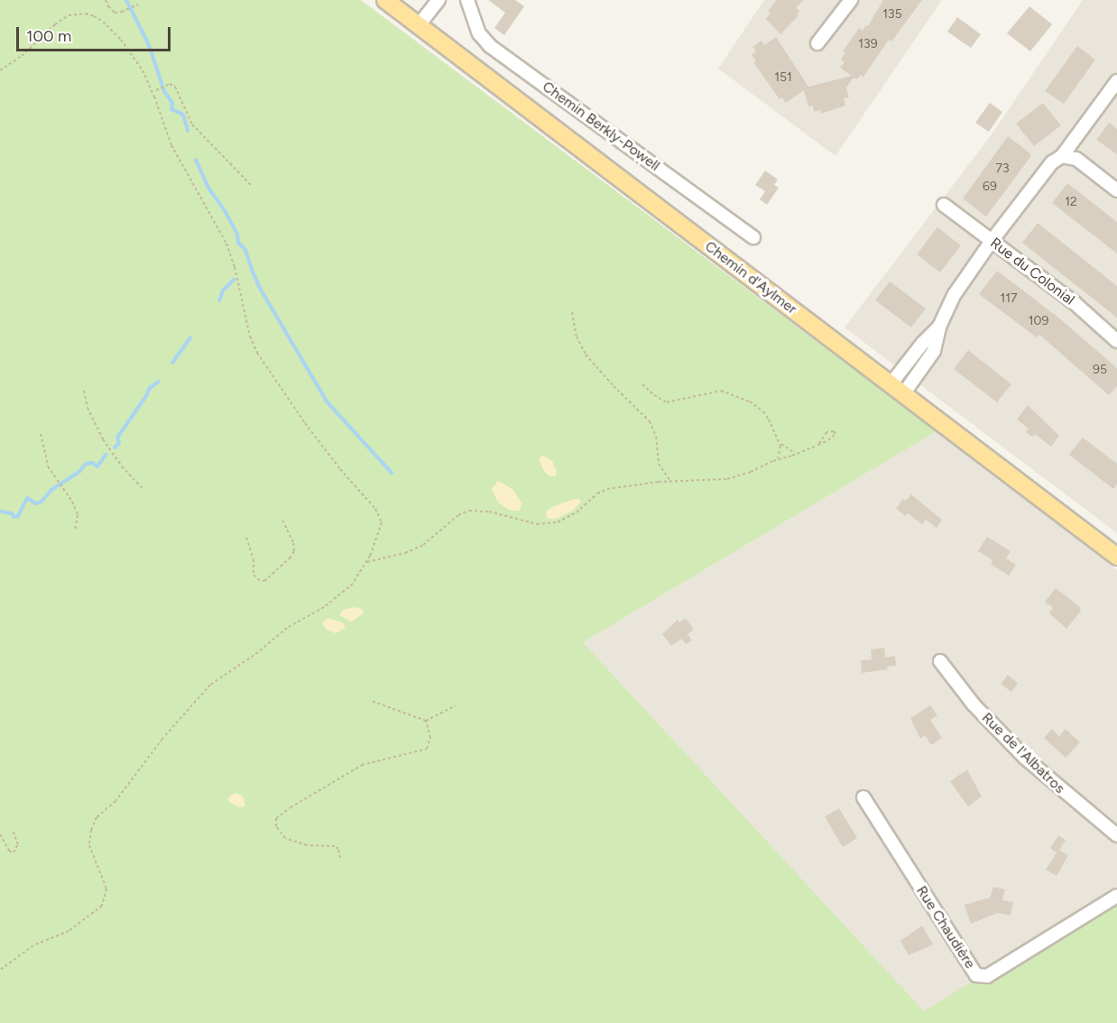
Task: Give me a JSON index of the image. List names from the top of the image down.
{
  "streets": {
    "main road": ["Chemin d'Aylmer"],
    "street": [
      "Chemin Berkly-Powell",
      "Rue du Colonial",
      "Rue de l'Albatros",
      "Rue Chaudière"
    ]
  },
  "house_numbers": [
    "135",
    "139",
    "151",
    "73",
    "69",
    "12",
    "117",
    "109",
    "95"
  ],
  "scale_bar": "100 m"
}
